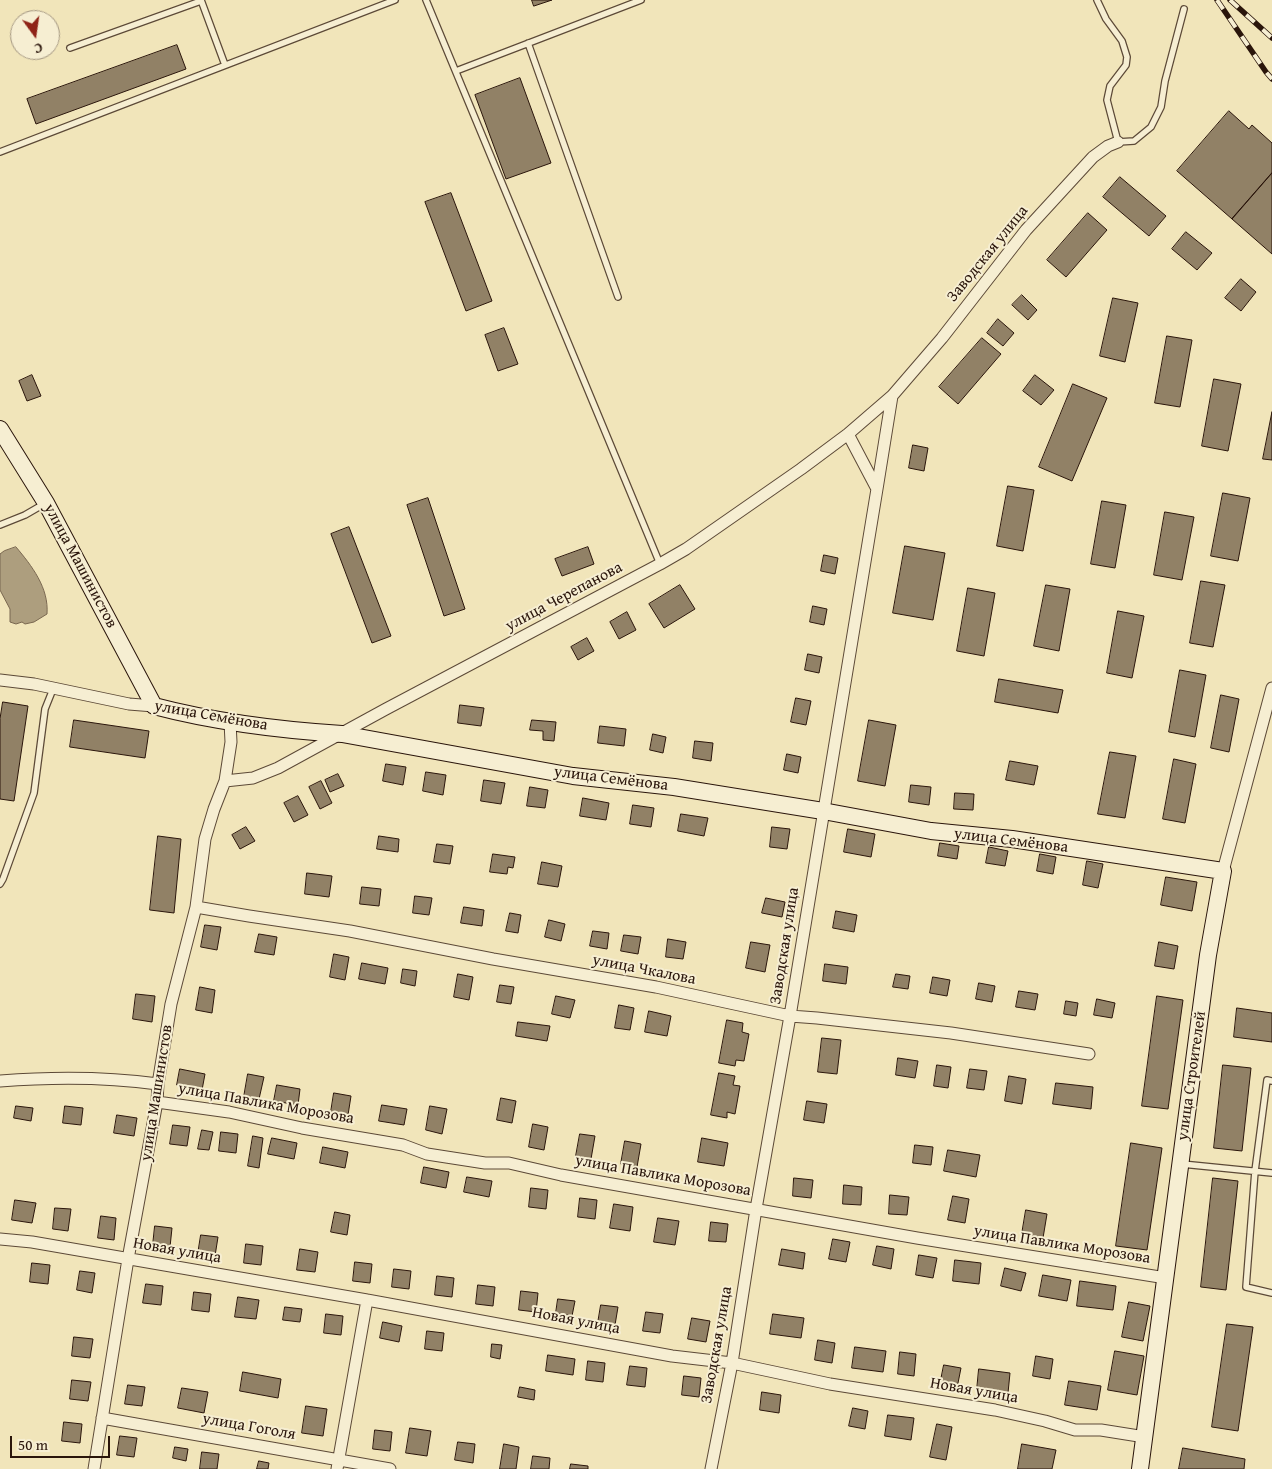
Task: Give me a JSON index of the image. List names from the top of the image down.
{
  "streets": {
    "street": [
      "Заводская улица",
      "улица Машинистов",
      "улица Черепанова",
      "улица Семёнова",
      "улица Чкалова",
      "улица Строителей",
      "улица Павлика Морозова",
      "Новая улица",
      "улица Гоголя"
    ]
  },
  "crossings": [
    ["Заводская улица", "улица Черепанова"],
    ["Заводская улица", "улица Семёнова"],
    ["Заводская улица", "улица Чкалова"],
    ["Заводская улица", "улица Павлика Морозова"],
    ["Заводская улица", "Новая улица"],
    ["улица Машинистов", "улица Черепанова"],
    ["улица Машинистов", "улица Семёнова"],
    ["улица Машинистов", "улица Чкалова"],
    ["улица Машинистов", "улица Павлика Морозова"],
    ["улица Машинистов", "Новая улица"],
    ["улица Машинистов", "улица Гоголя"],
    ["улица Черепанова", "улица Семёнова"],
    ["улица Семёнова", "улица Строителей"],
    ["улица Строителей", "улица Павлика Морозова"],
    ["улица Строителей", "Новая улица"]
  ],
  "scale_bar": "50 m",
  "north": "bottom"
}
